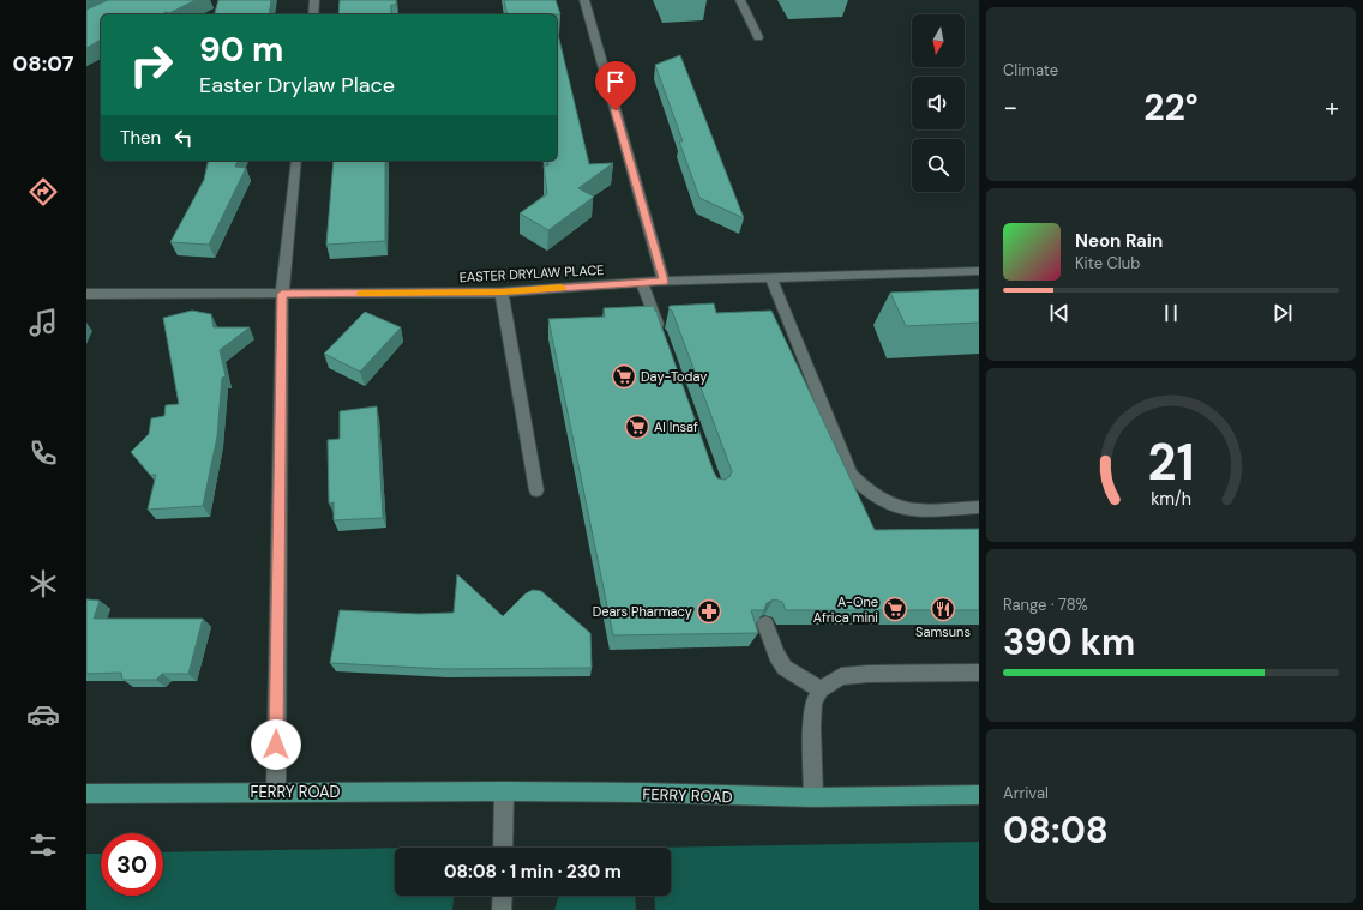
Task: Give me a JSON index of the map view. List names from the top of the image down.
{
  "streets": {
    "main road": ["FERRY ROAD"],
    "street": ["EASTER DRYLAW PLACE"]
  },
  "places": {
    "supermarket": ["Day-Today", "Al Insaf", "A-One Africa mini"],
    "restaurant": ["Samsuns"],
    "pharmacy": ["Dears Pharmacy"]
  },
  "north": "bottom",
  "page": {
    "tabs": "08:07",
    "tile": [
      "Climate",
      ["Range · 78%", "390 km"],
      ["Arrival", "08:08"]
    ],
    "turn": ["90 m", "Easter Drylaw Place"],
    "heat": ["−", "22°", "+"],
    "then": "Then",
    "song": ["Neon Rain", "Kite Club"],
    "limit": "30",
    "trip": "08:08 · 1 min · 230 m",
    "gauge": ["21", "km/h"]
  }
}
